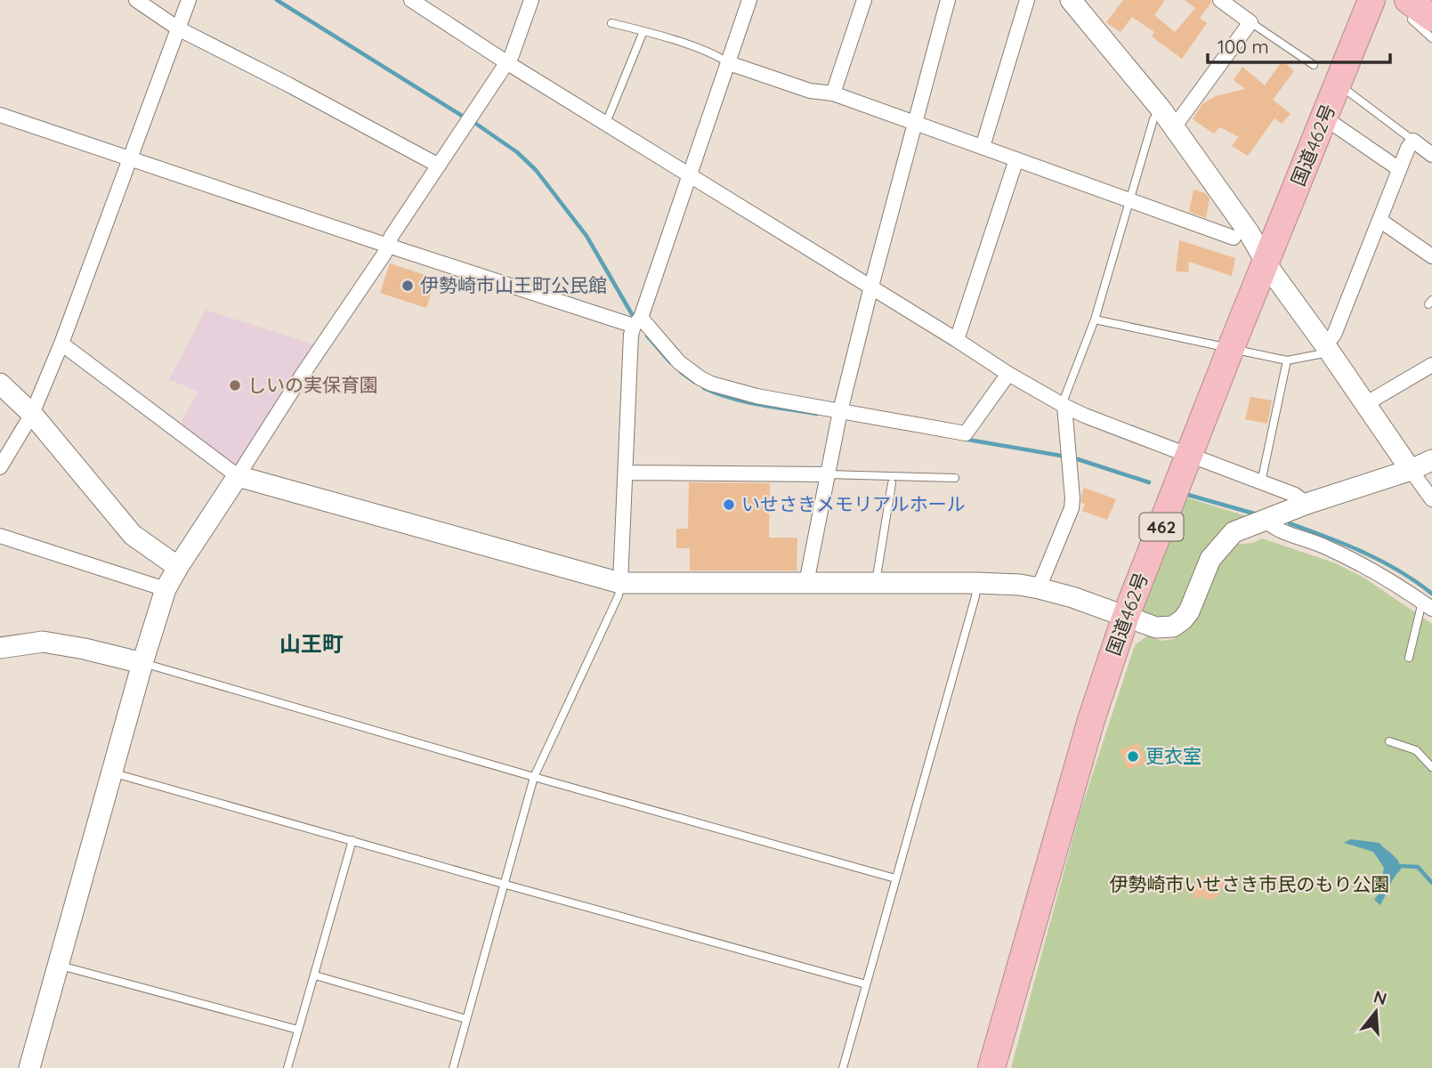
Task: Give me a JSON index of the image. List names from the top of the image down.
{
  "streets": {
    "highway": ["国道462号", "462"]
  },
  "districts": ["山王町"],
  "parks": ["伊勢崎市いせさき市民のもり公園"],
  "places": [
    "伊勢崎市山王町公民館",
    "しいの実保育園",
    "いせさきメモリアルホール",
    "更衣室"
  ],
  "scale_bar": "100 m",
  "north": "top"
}
